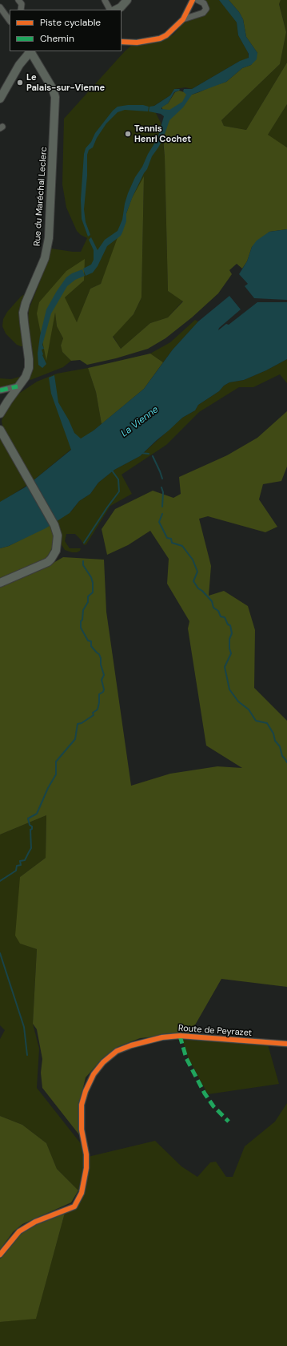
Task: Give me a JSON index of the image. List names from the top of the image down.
{
  "streets": {
    "main road": ["Rue du Maréchal Leclerc"],
    "street": ["Route de Peyrazet"]
  },
  "water": ["La Vienne"],
  "places": ["Le Palais-sur-Vienne", "Tennis Henri Cochet"],
  "legend": ["Piste cyclable", "Chemin"]
}
